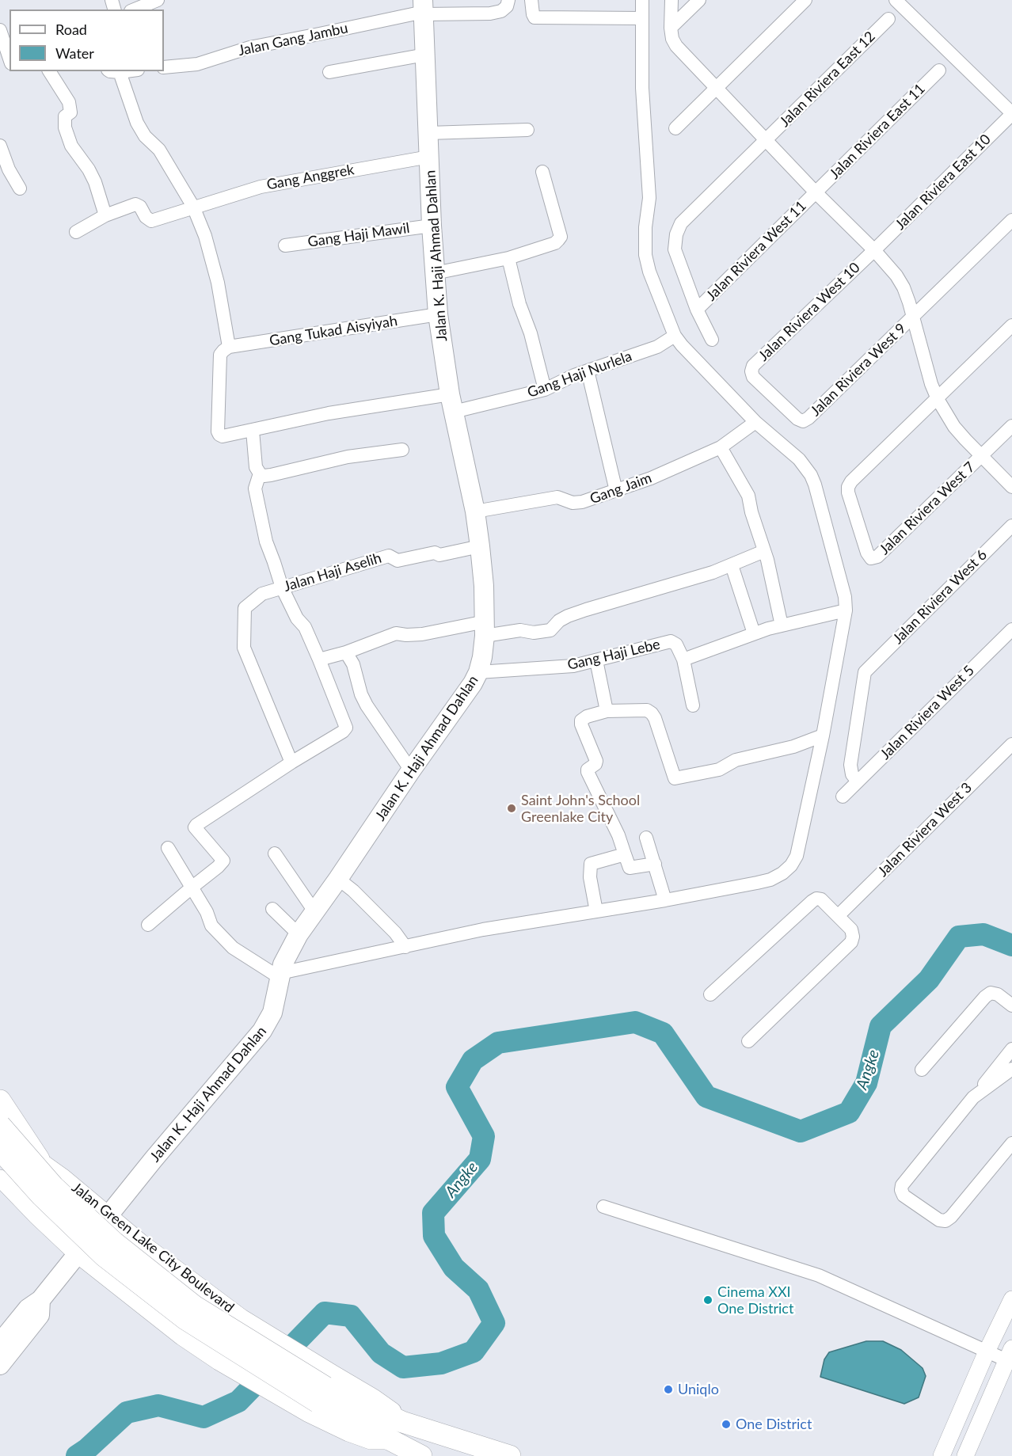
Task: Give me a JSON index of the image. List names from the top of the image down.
{
  "streets": {
    "main road": ["Jalan K. Haji Ahmad Dahlan"],
    "street": [
      "Jalan Gang Jambu",
      "Jalan Riviera East 12",
      "Jalan Riviera East 11",
      "Gang Anggrek",
      "Jalan Riviera East 10",
      "Gang Haji Mawil",
      "Jalan Riviera West 11",
      "Jalan Riviera West 10",
      "Gang Tukad Aisyiyah",
      "Jalan Riviera West 9",
      "Gang Haji Nurlela",
      "Gang Jaim",
      "Jalan Riviera West 7",
      "Jalan Haji Aselih",
      "Jalan Riviera West 6",
      "Gang Haji Lebe",
      "Jalan Riviera West 5",
      "Jalan Riviera West 3",
      "Jalan Green Lake City Boulevard"
    ]
  },
  "crossings": [
    ["Jalan Gang Jambu", "Jalan K. Haji Ahmad Dahlan"],
    ["Jalan Riviera East 12", "Jalan Riviera West 11"],
    ["Jalan Riviera East 11", "Jalan Riviera West 11"],
    ["Gang Anggrek", "Jalan K. Haji Ahmad Dahlan"],
    ["Jalan Riviera East 10", "Jalan Riviera West 10"],
    ["Gang Haji Mawil", "Jalan K. Haji Ahmad Dahlan"],
    ["Jalan K. Haji Ahmad Dahlan", "Gang Tukad Aisyiyah"],
    ["Jalan K. Haji Ahmad Dahlan", "Gang Haji Nurlela"],
    ["Jalan K. Haji Ahmad Dahlan", "Gang Jaim"],
    ["Jalan K. Haji Ahmad Dahlan", "Jalan Haji Aselih"],
    ["Jalan K. Haji Ahmad Dahlan", "Gang Haji Lebe"],
    ["Jalan K. Haji Ahmad Dahlan", "Jalan Green Lake City Boulevard"],
    ["Jalan Riviera West 10", "Jalan Riviera West 9"],
    ["Gang Tukad Aisyiyah", "Gang Haji Nurlela"],
    ["Jalan Riviera West 6", "Jalan Riviera West 5"]
  ],
  "water": ["Angke"],
  "places": [
    "Saint John's School Greenlake City",
    "Cinema XXI One District",
    "Uniqlo",
    "One District"
  ],
  "legend": ["Road", "Water"]
}
